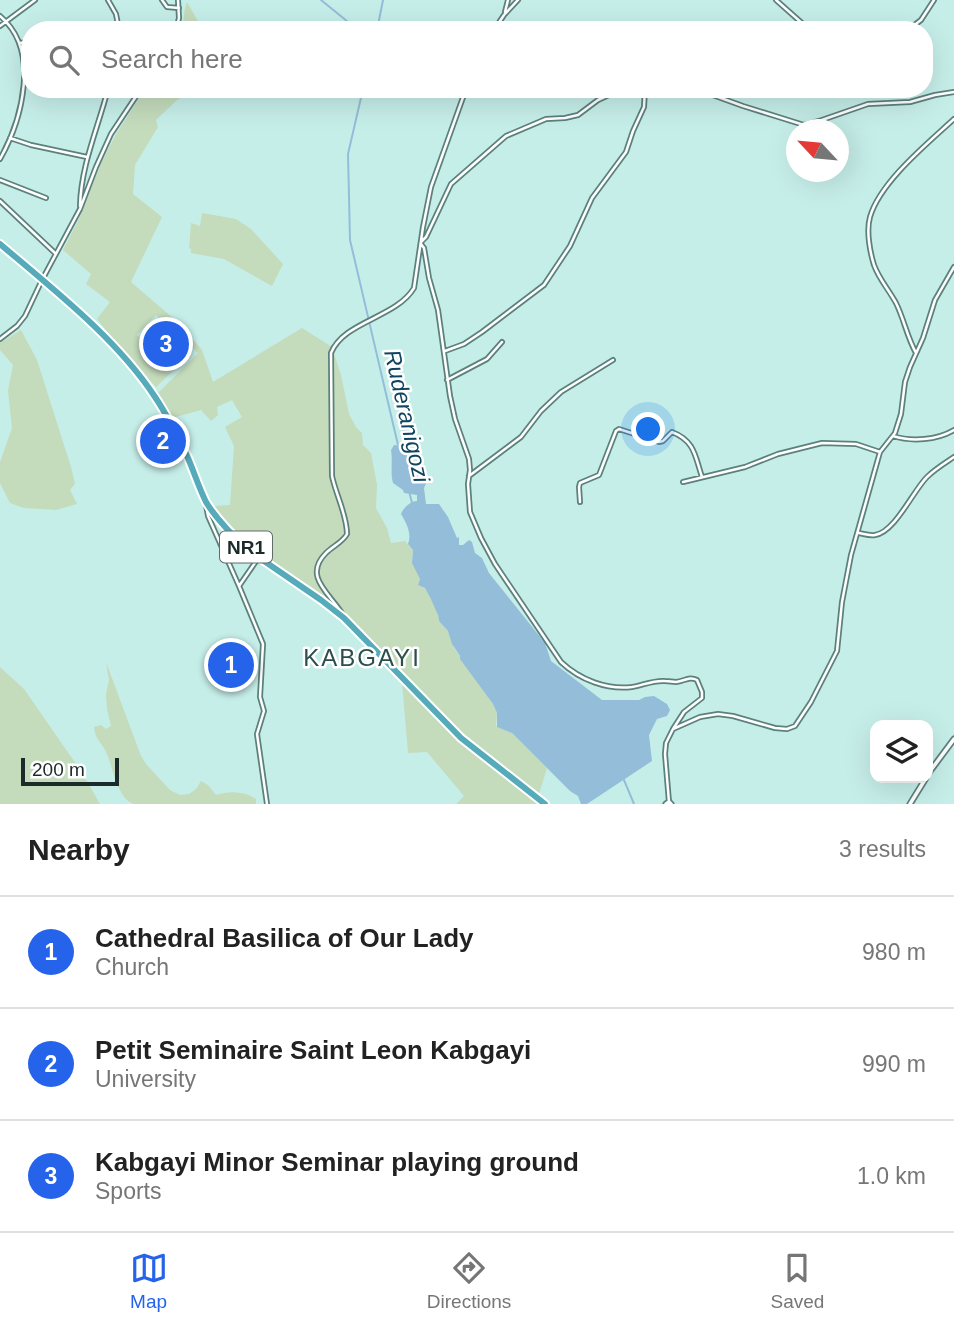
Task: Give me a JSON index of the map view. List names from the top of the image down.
{
  "streets": {
    "highway": ["NR1"]
  },
  "districts": ["KABGAYI"],
  "water": ["Ruderanigozi"],
  "scale_bar": "200 m",
  "north": "top left",
  "page": {
    "search": "Search here",
    "pins": ["3", "2", "1"],
    "scale": "200 m",
    "heading": ["Nearby", "3 results"],
    "list": [
      {
        "mark": "1",
        "name": "Cathedral Basilica of Our Lady",
        "note": "Church",
        "value": "980 m"
      },
      {
        "mark": "2",
        "name": "Petit Seminaire Saint Leon Kabgayi",
        "note": "University",
        "value": "990 m"
      },
      {
        "mark": "3",
        "name": "Kabgayi Minor Seminar playing ground",
        "note": "Sports",
        "value": "1.0 km"
      }
    ],
    "nav": ["Map", "Directions", "Saved"]
  }
}
